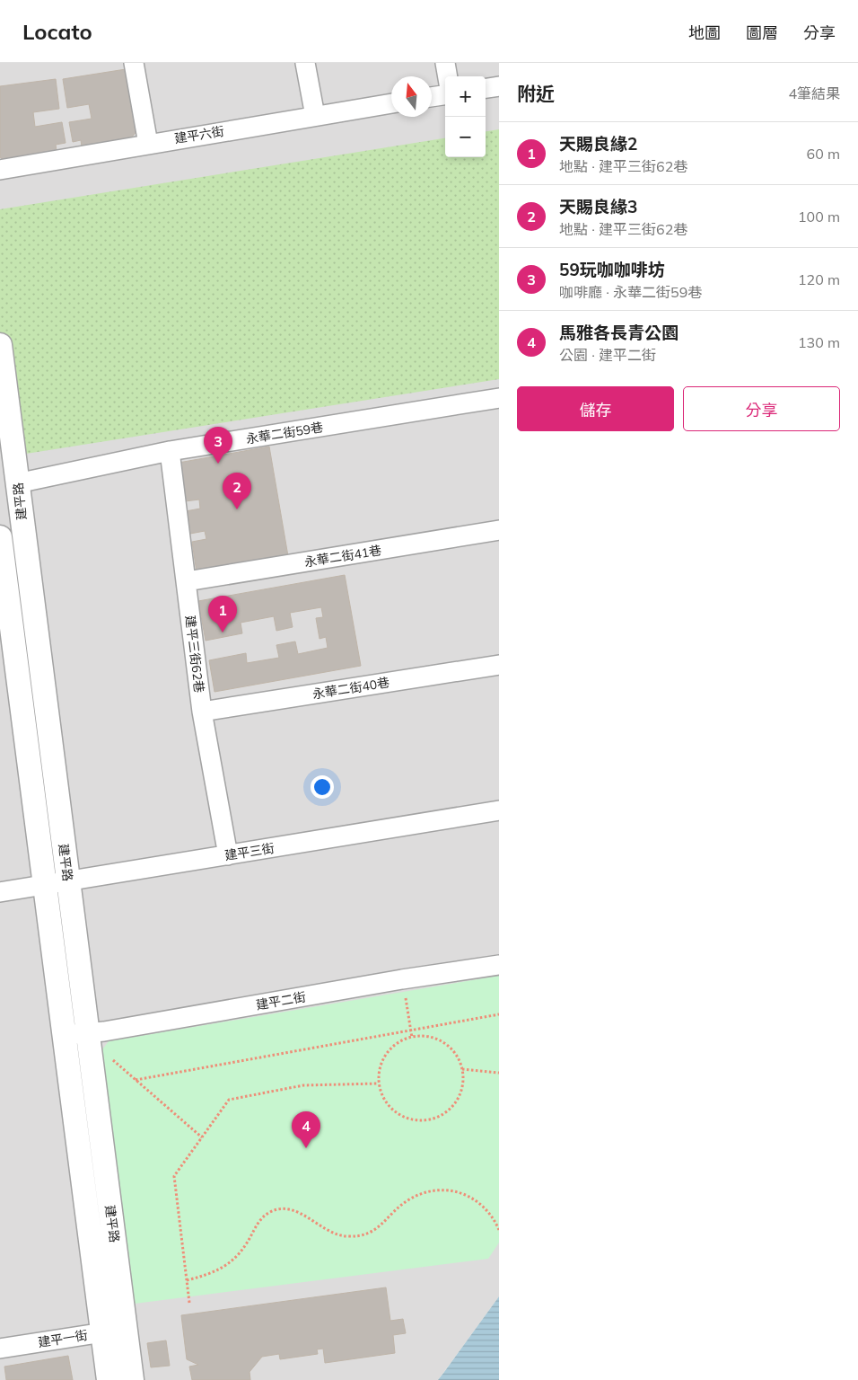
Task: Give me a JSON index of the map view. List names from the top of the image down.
{
  "streets": {
    "street": [
      "建平六街",
      "永華二街59巷",
      "建平路",
      "永華二街41巷",
      "建平三街62巷",
      "永華二街40巷",
      "建平三街",
      "建平二街",
      "建平一街"
    ]
  },
  "crossings": [
    ["永華二街59巷", "建平路"],
    ["永華二街59巷", "建平三街62巷"],
    ["建平路", "建平三街"],
    ["建平路", "建平二街"],
    ["建平路", "建平一街"],
    ["永華二街41巷", "建平三街62巷"],
    ["建平三街62巷", "永華二街40巷"],
    ["建平三街62巷", "建平三街"]
  ],
  "north": "top",
  "page": {
    "header": "Locato",
    "nav": ["地圖", "圖層", "分享"],
    "heading": ["附近", "4筆結果"],
    "map_buttons": ["+", "−"],
    "list": [
      {
        "mark": "1",
        "name": "天賜良緣2",
        "note": "地點 · 建平三街62巷",
        "value": "60 m"
      },
      {
        "mark": "2",
        "name": "天賜良緣3",
        "note": "地點 · 建平三街62巷",
        "value": "100 m"
      },
      {
        "mark": "3",
        "name": "59玩咖咖啡坊",
        "note": "咖啡廳 · 永華二街59巷",
        "value": "120 m"
      },
      {
        "mark": "4",
        "name": "馬雅各長青公園",
        "note": "公園 · 建平二街",
        "value": "130 m"
      }
    ],
    "buttons": ["儲存", "分享"],
    "pins": [
      "3",
      "2",
      "1",
      "4"
    ]
  }
}
